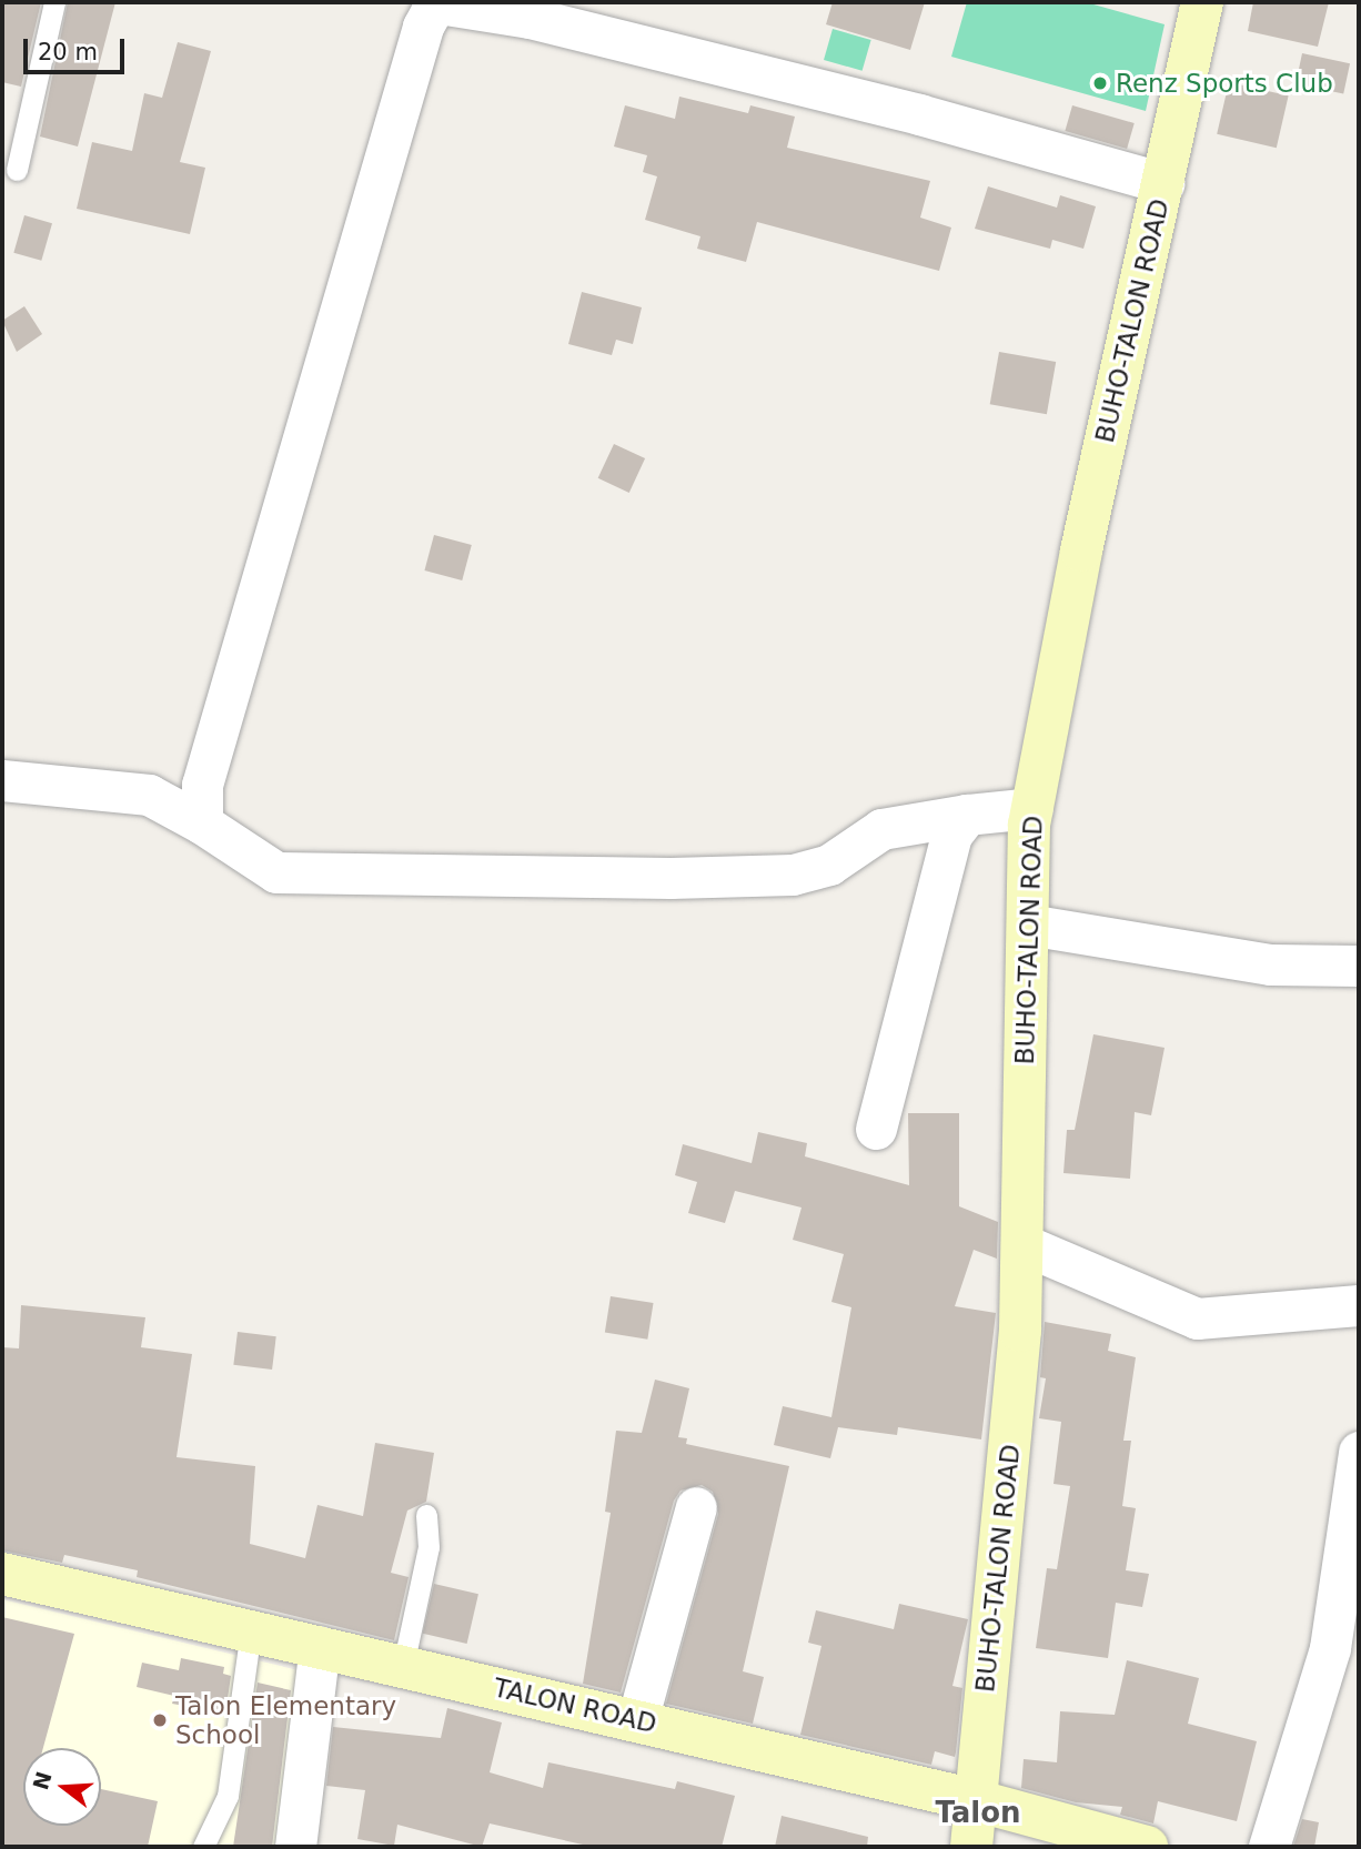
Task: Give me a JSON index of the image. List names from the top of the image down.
{
  "streets": {
    "street": ["BUHO-TALON ROAD", "TALON ROAD"]
  },
  "crossings": [
    ["BUHO-TALON ROAD", "TALON ROAD"]
  ],
  "districts": ["Talon"],
  "places": ["Renz Sports Club", "Talon Elementary School"],
  "scale_bar": "20 m",
  "north": "left"
}
